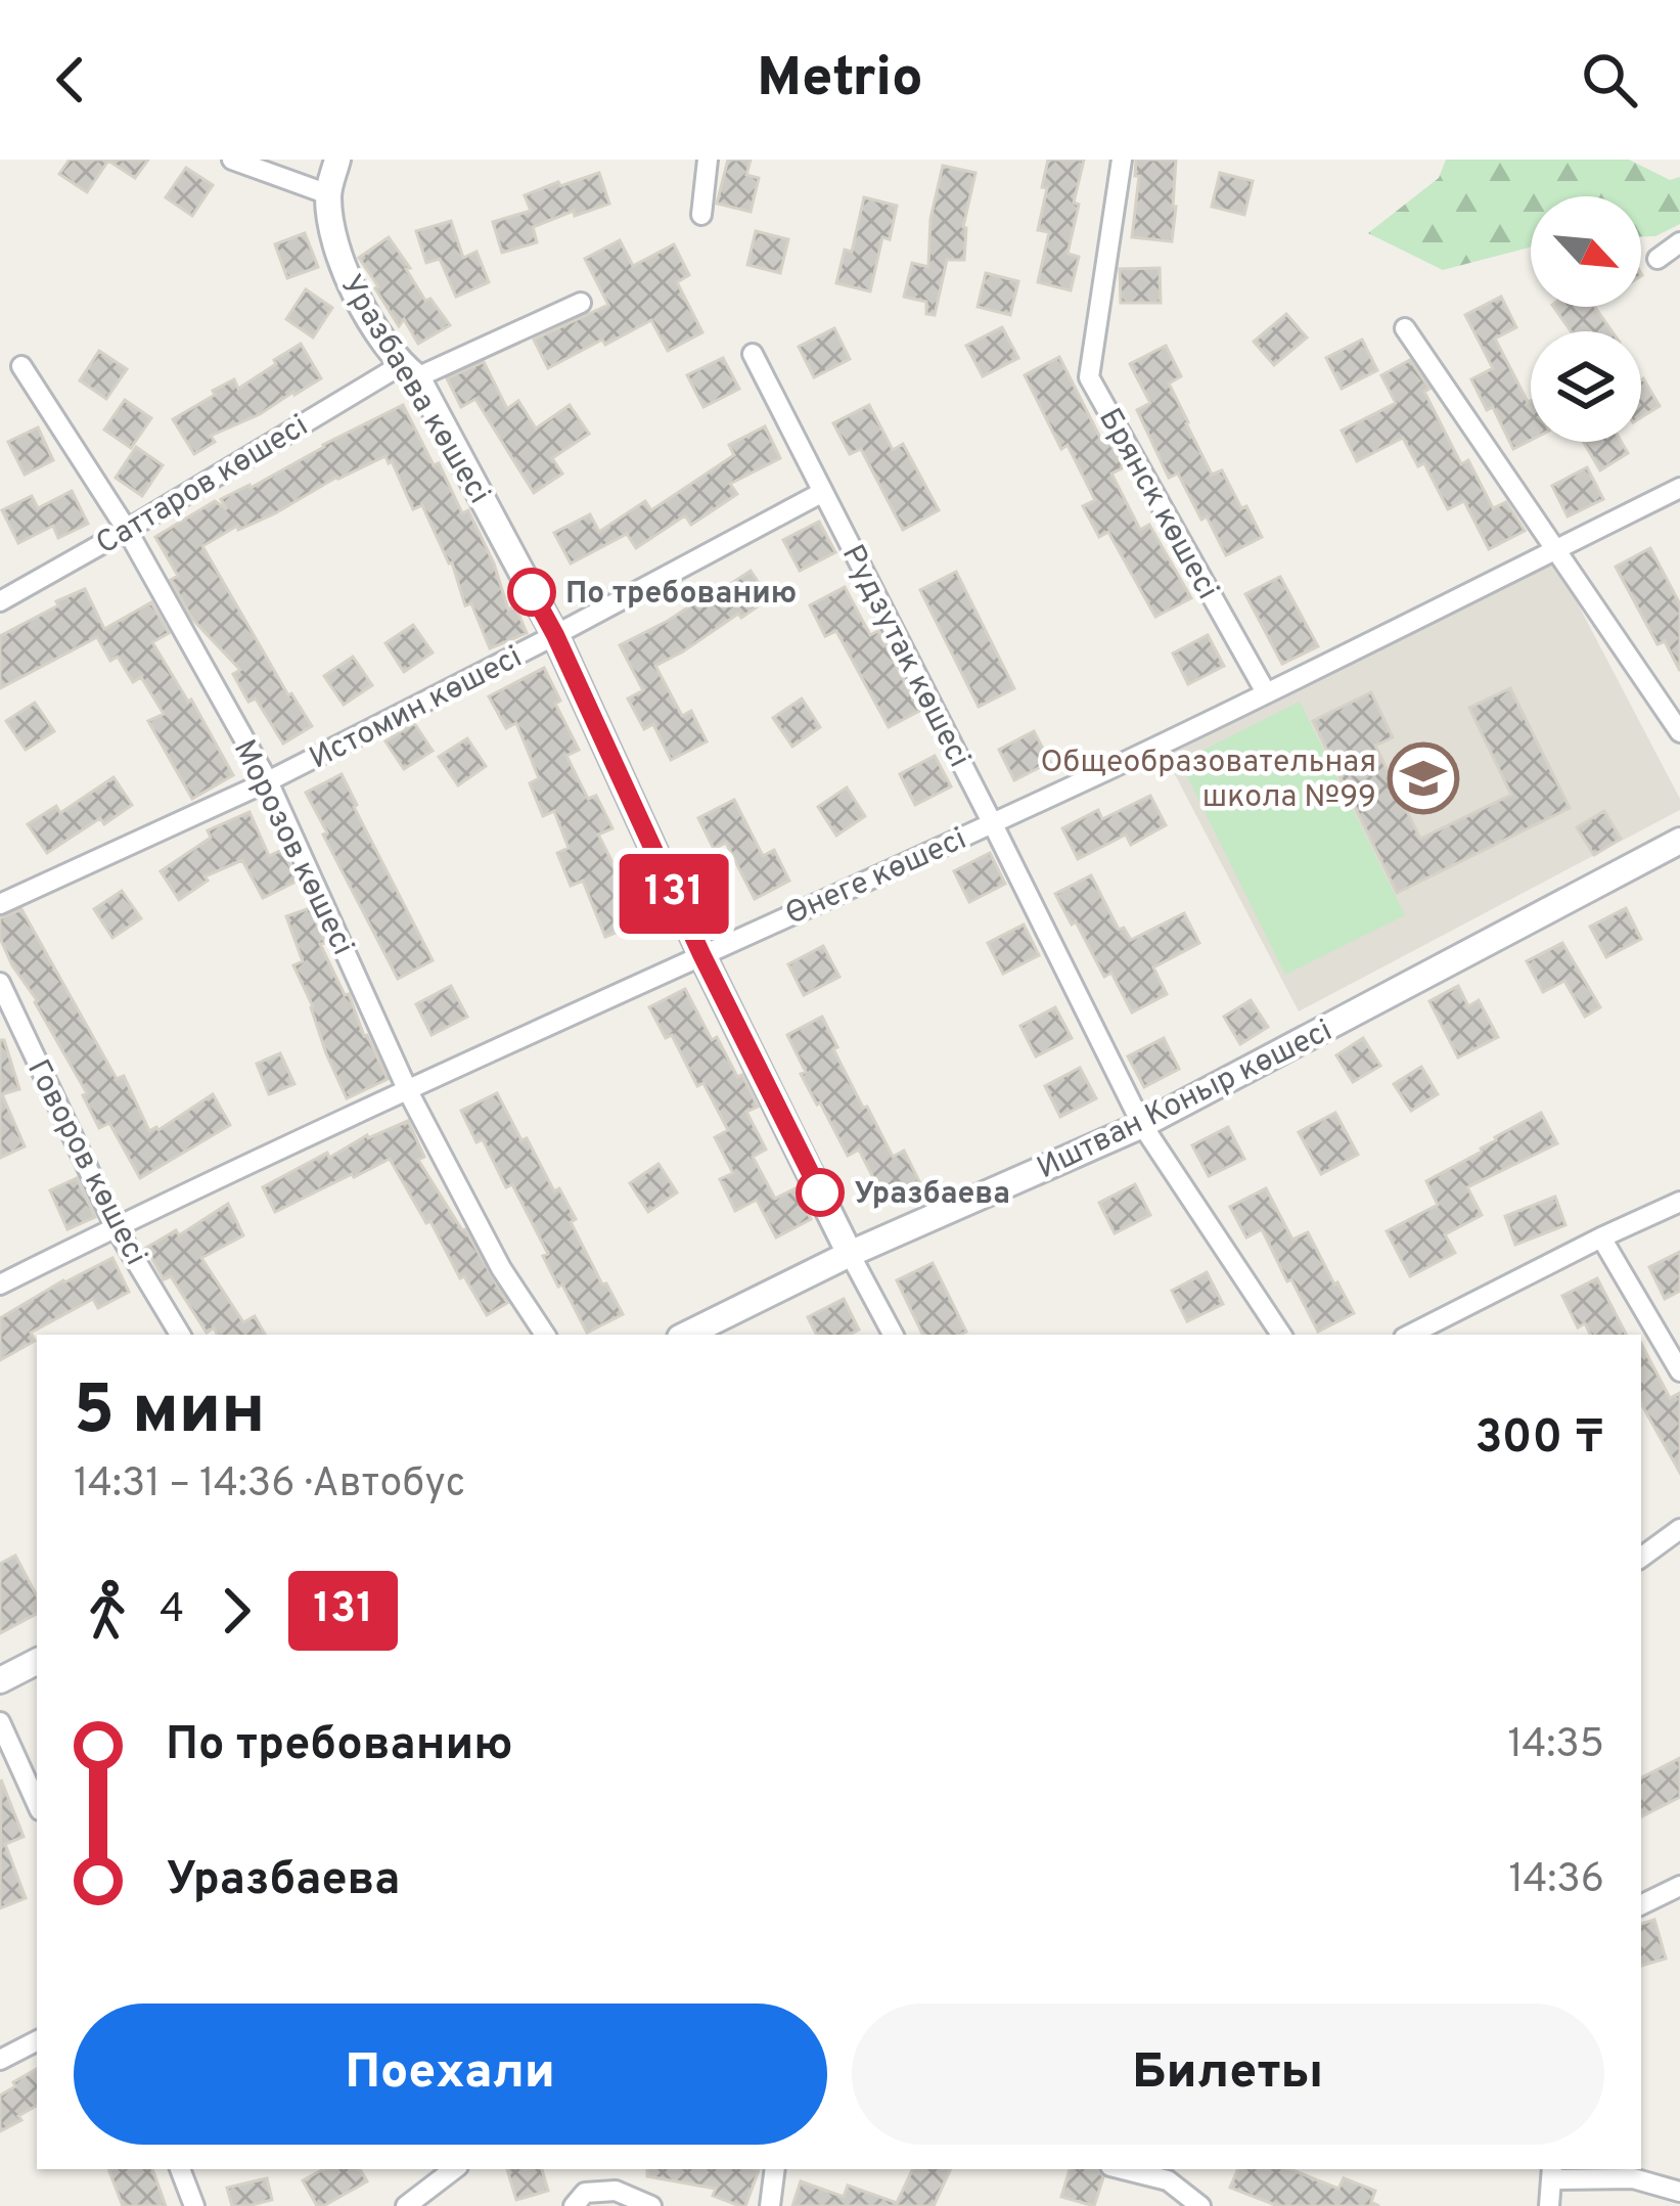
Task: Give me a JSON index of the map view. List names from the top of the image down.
{
  "streets": {
    "street": [
      "Уразбаева көшесі",
      "Саттаров көшесі",
      "Брянск көшесі",
      "Рудзутак көшесі",
      "Истомин көшесі",
      "Морозов көшесі",
      "Өнеге көшесі",
      "Иштван Коныр көшесі",
      "Говоров көшесі"
    ]
  },
  "crossings": [
    ["Уразбаева көшесі", "Саттаров көшесі"],
    ["Уразбаева көшесі", "Истомин көшесі"],
    ["Уразбаева көшесі", "Өнеге көшесі"],
    ["Уразбаева көшесі", "Иштван Коныр көшесі"],
    ["Саттаров көшесі", "Морозов көшесі"],
    ["Брянск көшесі", "Өнеге көшесі"],
    ["Рудзутак көшесі", "Истомин көшесі"],
    ["Рудзутак көшесі", "Өнеге көшесі"],
    ["Рудзутак көшесі", "Иштван Коныр көшесі"],
    ["Истомин көшесі", "Морозов көшесі"],
    ["Морозов көшесі", "Өнеге көшесі"],
    ["Өнеге көшесі", "Говоров көшесі"]
  ],
  "places": {
    "other": ["По требованию", "Уразбаева"],
    "school or university": ["Общеобразовательная школа №99"]
  },
  "lines": ["bus line 131"],
  "north": "bottom right",
  "page": {
    "header": "Metrio",
    "on_map": "131",
    "heading": ["5 мин", "14:31 – 14:36 · Автобус", "300 ₸"],
    "legs": ["4", "131"],
    "list": [
      {
        "name": "По требованию",
        "value": "14:35"
      },
      {
        "name": "Уразбаева",
        "value": "14:36"
      }
    ],
    "buttons": ["Поехали", "Билеты"]
  }
}
